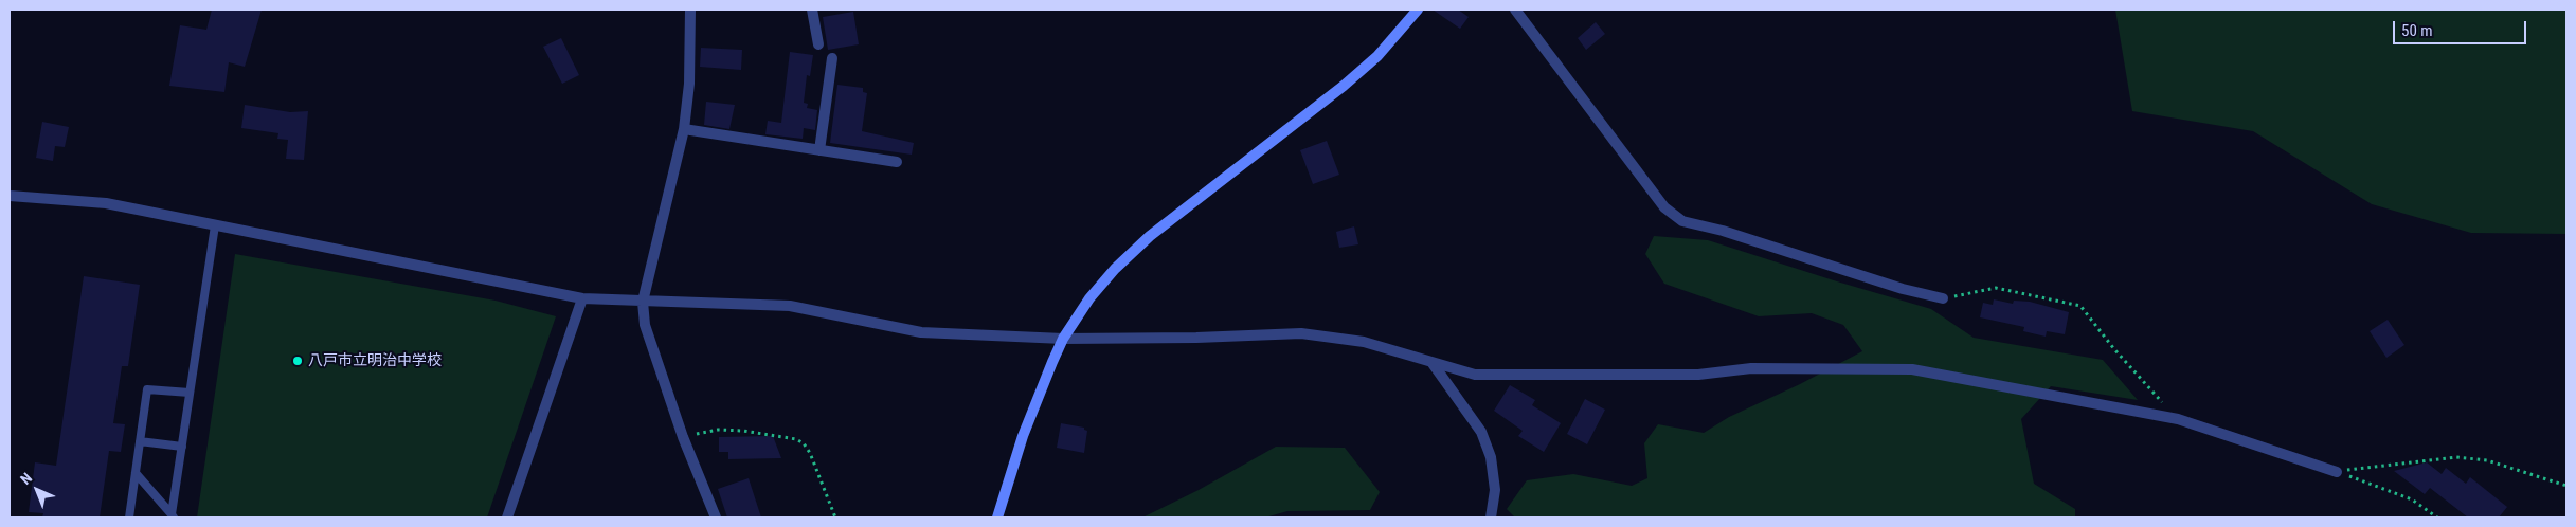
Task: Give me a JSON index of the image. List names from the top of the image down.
{
  "places": ["八戸市立明治中学校"],
  "scale_bar": "50 m",
  "north": "top left"
}
